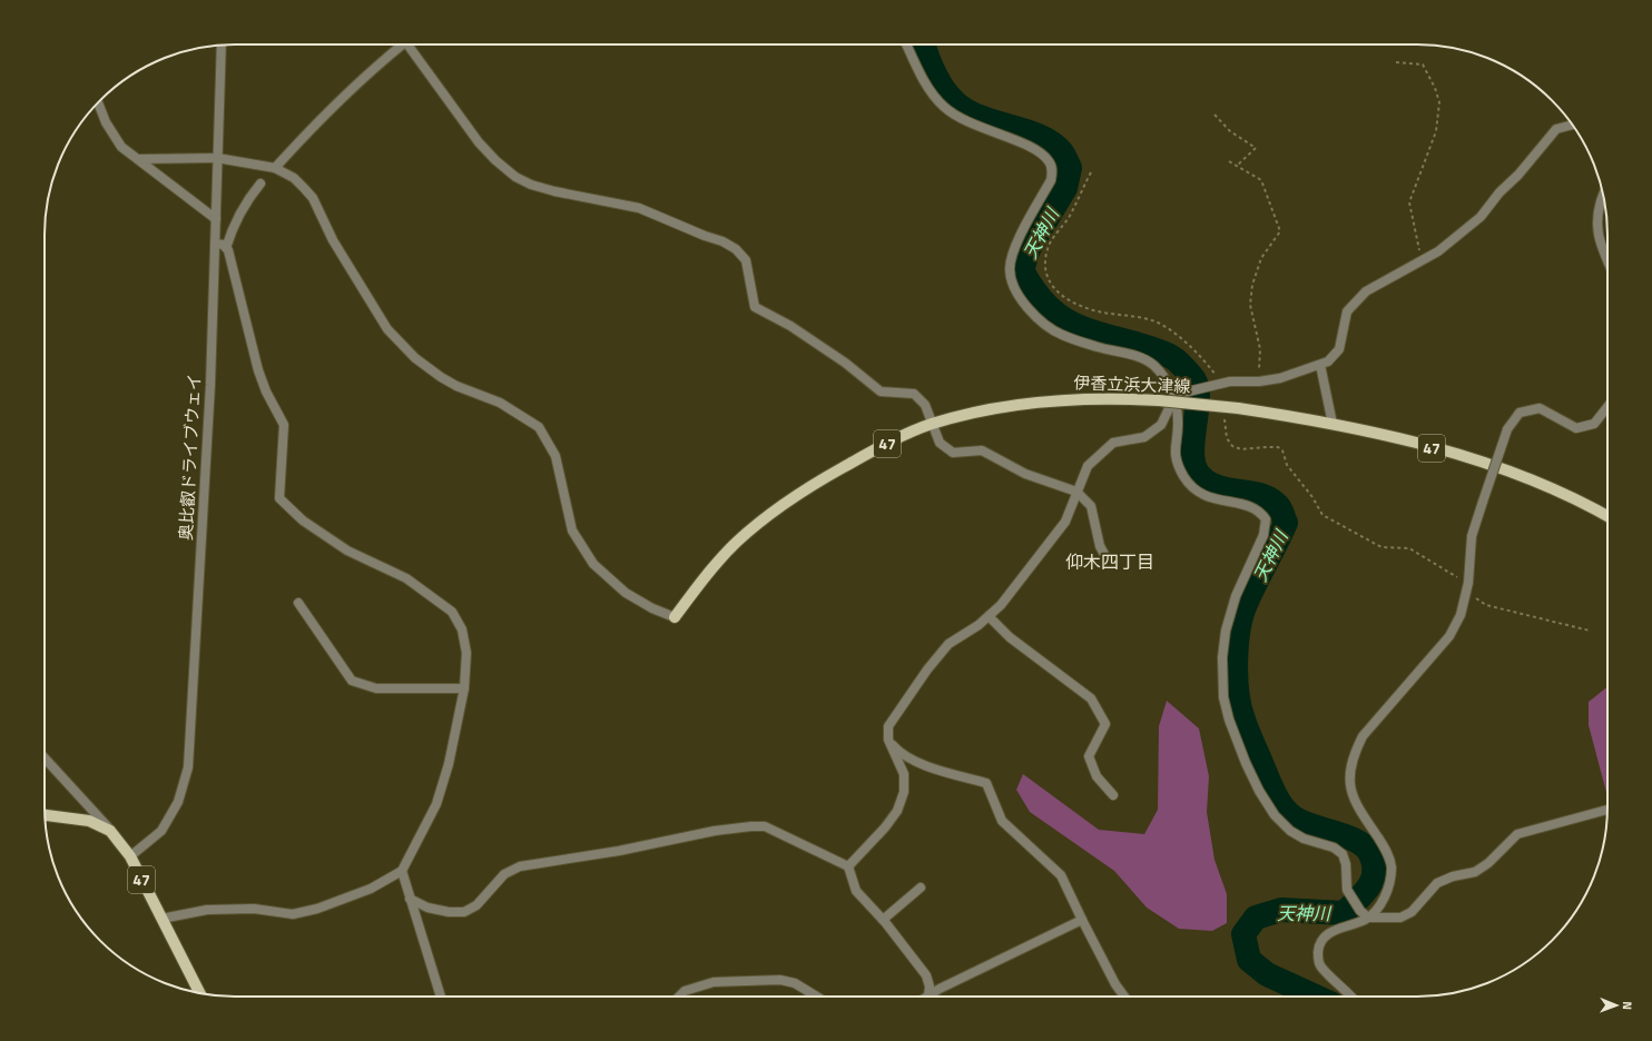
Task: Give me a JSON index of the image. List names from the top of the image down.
{
  "streets": {
    "main road": ["伊香立浜大津線", "47"],
    "street": ["奥比叡ドライブウェイ"]
  },
  "crossings": [
    ["47", "奥比叡ドライブウェイ"]
  ],
  "districts": ["仰木四丁目"],
  "water": ["天神川"],
  "north": "right"
}
